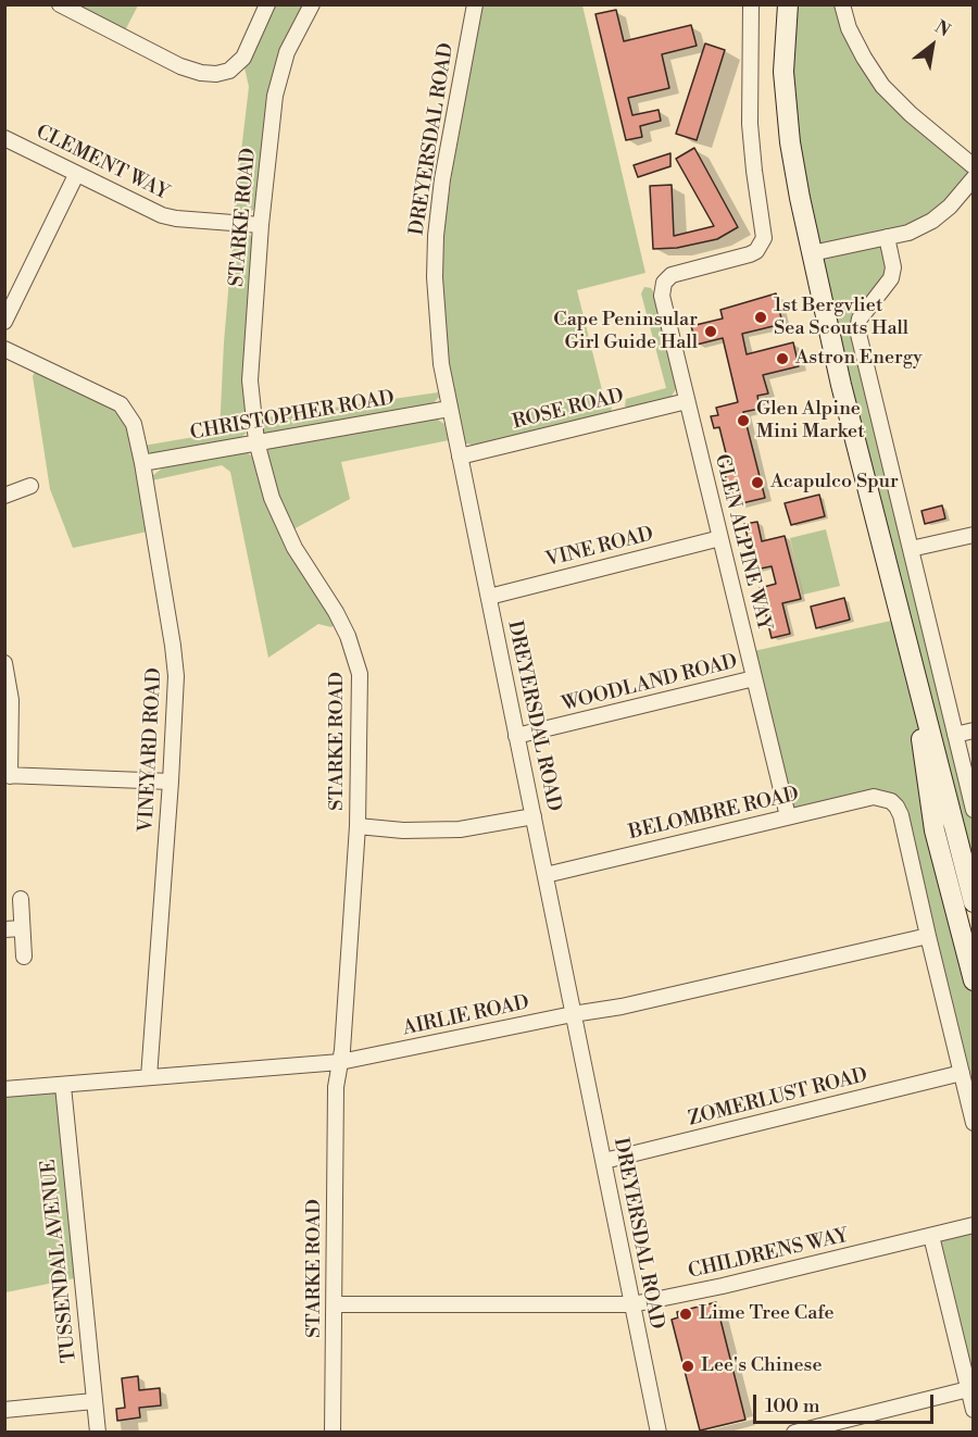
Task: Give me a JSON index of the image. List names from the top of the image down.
{
  "streets": {
    "street": [
      "DREYERSDAL ROAD",
      "CLEMENT WAY",
      "STARKE ROAD",
      "ROSE ROAD",
      "CHRISTOPHER ROAD",
      "GLEN ALPINE WAY",
      "VINE ROAD",
      "WOODLAND ROAD",
      "VINEYARD ROAD",
      "BELOMBRE ROAD",
      "AIRLIE ROAD",
      "ZOMERLUST ROAD",
      "CHILDRENS WAY",
      "TUSSENDAL AVENUE"
    ]
  },
  "crossings": [
    ["DREYERSDAL ROAD", "ROSE ROAD"],
    ["DREYERSDAL ROAD", "CHRISTOPHER ROAD"],
    ["DREYERSDAL ROAD", "VINE ROAD"],
    ["DREYERSDAL ROAD", "WOODLAND ROAD"],
    ["DREYERSDAL ROAD", "BELOMBRE ROAD"],
    ["DREYERSDAL ROAD", "AIRLIE ROAD"],
    ["DREYERSDAL ROAD", "ZOMERLUST ROAD"],
    ["DREYERSDAL ROAD", "CHILDRENS WAY"],
    ["CLEMENT WAY", "STARKE ROAD"],
    ["STARKE ROAD", "CHRISTOPHER ROAD"],
    ["STARKE ROAD", "AIRLIE ROAD"],
    ["STARKE ROAD", "CHILDRENS WAY"],
    ["ROSE ROAD", "GLEN ALPINE WAY"],
    ["CHRISTOPHER ROAD", "VINEYARD ROAD"],
    ["GLEN ALPINE WAY", "VINE ROAD"],
    ["GLEN ALPINE WAY", "WOODLAND ROAD"],
    ["GLEN ALPINE WAY", "BELOMBRE ROAD"],
    ["VINEYARD ROAD", "AIRLIE ROAD"],
    ["BELOMBRE ROAD", "AIRLIE ROAD"],
    ["AIRLIE ROAD", "TUSSENDAL AVENUE"]
  ],
  "places": [
    "1st Bergvliet Sea Scouts Hall",
    "Cape Peninsular Girl Guide Hall",
    "Astron Energy",
    "Glen Alpine Mini Market",
    "Acapulco Spur",
    "Lime Tree Cafe",
    "Lee's Chinese"
  ],
  "scale_bar": "100 m",
  "north": "top right"
}
